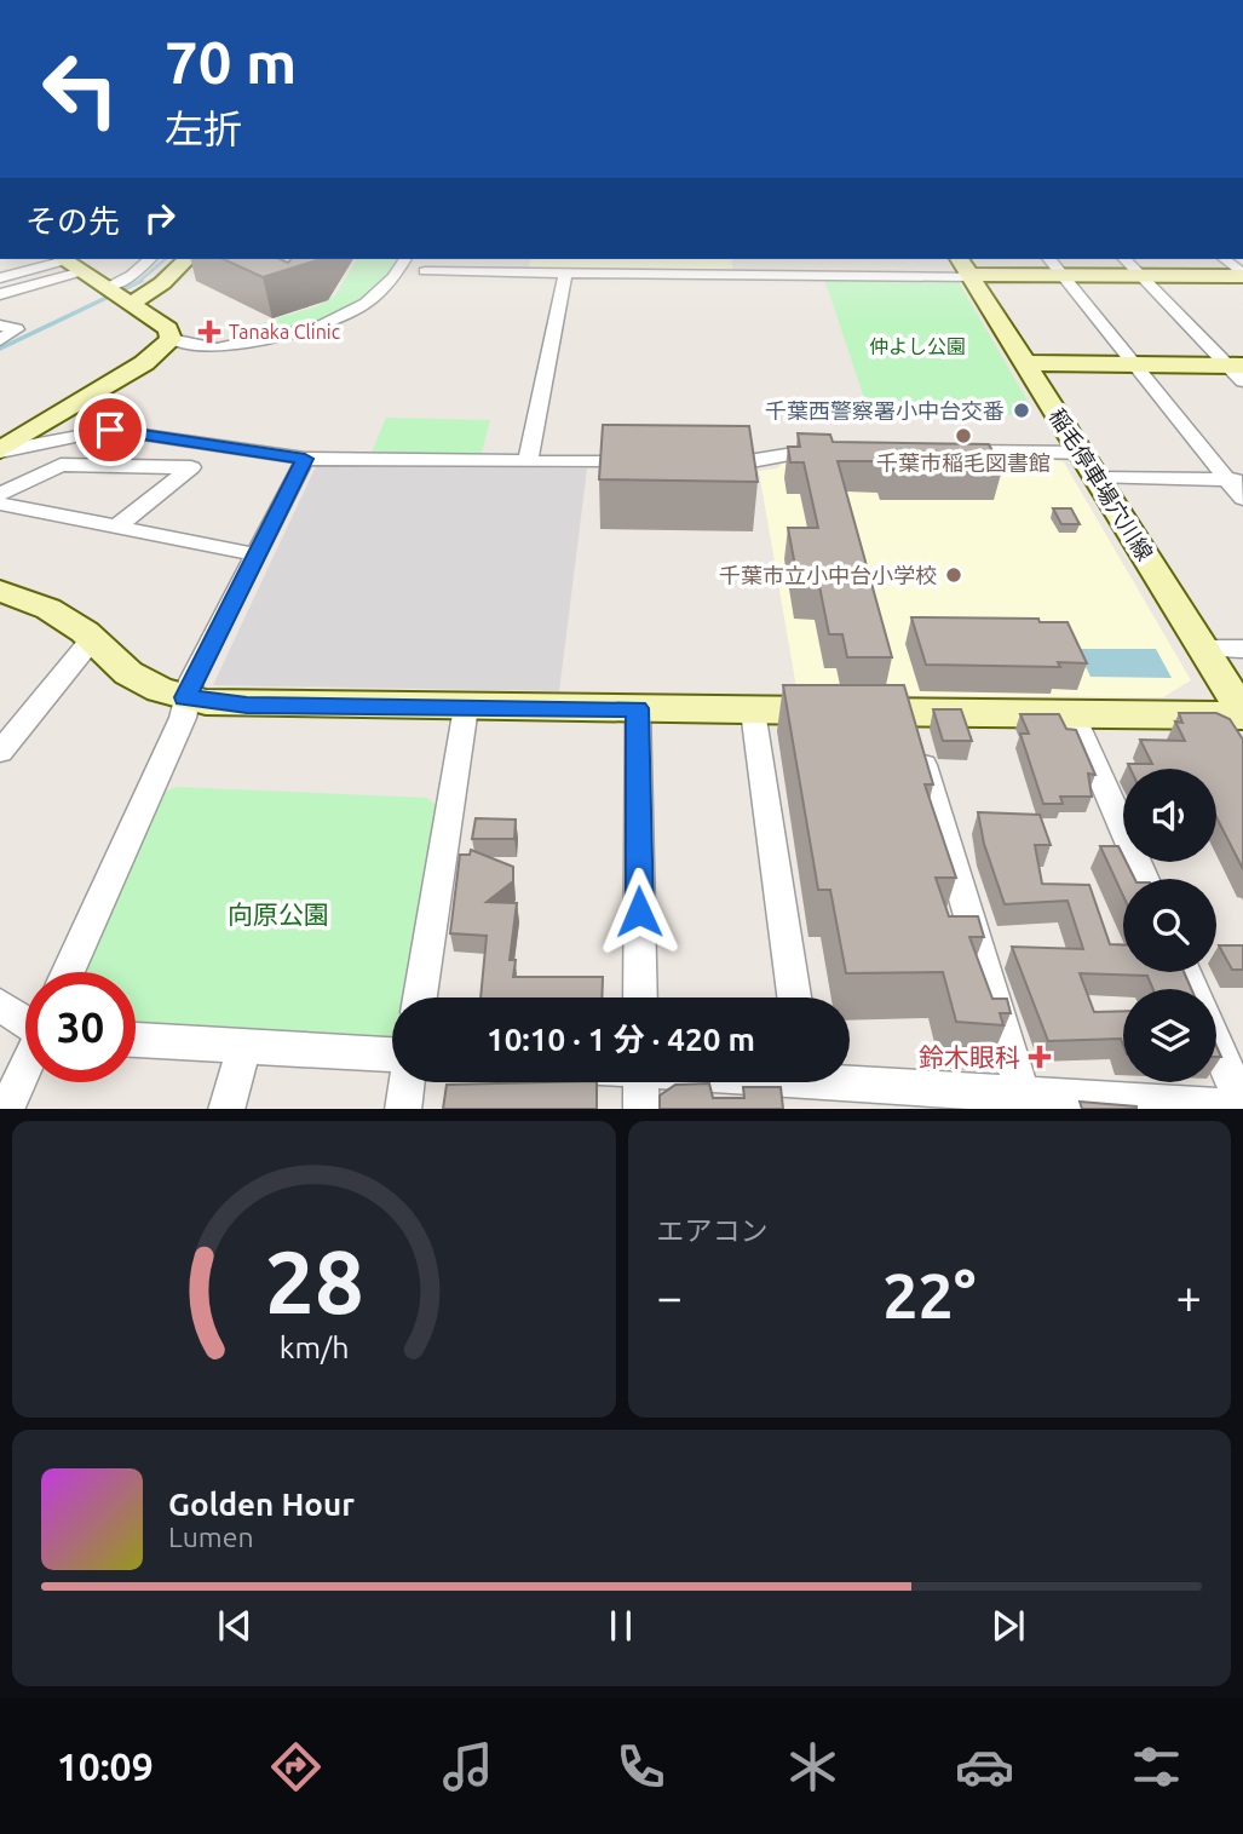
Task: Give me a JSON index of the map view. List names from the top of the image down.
{
  "streets": {
    "street": ["稲毛停車場穴川線"]
  },
  "parks": ["仲よし公園", "向原公園"],
  "places": {
    "health": ["Tanaka Clinic", "鈴木眼科"],
    "other": ["千葉西警察署小中台交番", "千葉市稲毛図書館", "千葉市立小中台小学校"]
  },
  "page": {
    "turn": ["70 m", "左折"],
    "then": "その先",
    "limit": "30",
    "trip": "10:10 · 1 分 · 420 m",
    "tile": "エアコン",
    "heat": ["−", "22°", "+"],
    "song": ["Golden Hour", "Lumen"],
    "tabs": "10:09",
    "gauge": ["28", "km/h"]
  }
}
